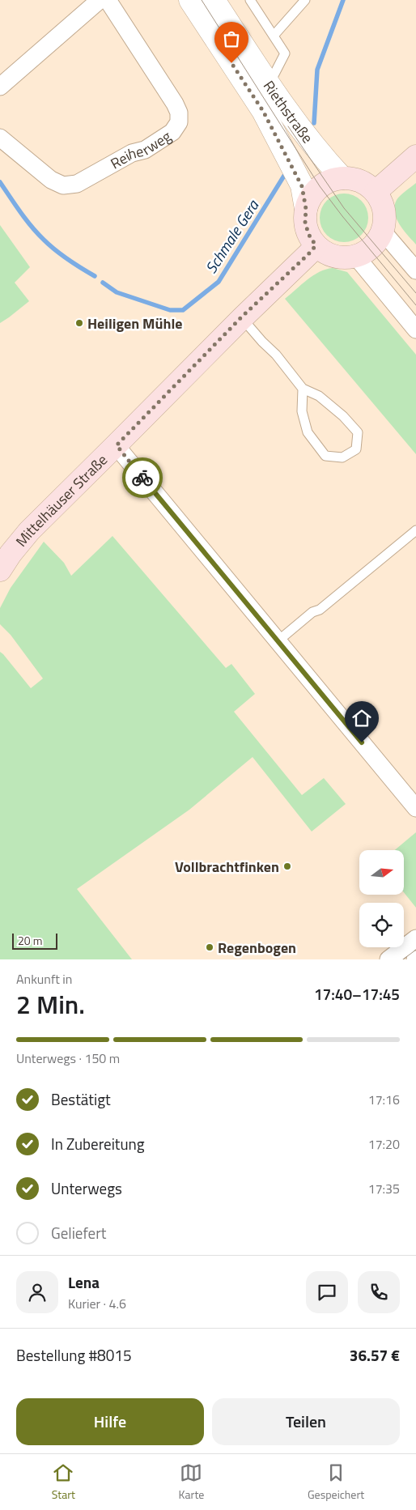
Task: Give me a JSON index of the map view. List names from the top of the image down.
{
  "streets": {
    "main road": ["Mittelhäuser Straße"],
    "street": ["Riethstraße", "Reiherweg"]
  },
  "crossings": [
    ["Riethstraße", "Mittelhäuser Straße"]
  ],
  "water": ["Schmale Gera"],
  "places": ["Heiligen Mühle", "Vollbrachtfinken", "Regenbogen"],
  "scale_bar": "20 m",
  "north": "right",
  "page": {
    "scale": "20 m",
    "heading": ["2 Min.", "Ankunft in", "17:40–17:45"],
    "panel": [
      "Lena",
      "Kurier · 4.6",
      "Bestellung #8015",
      "36.57 €"
    ],
    "bar": "Unterwegs · 150 m",
    "list": [
      ["Bestätigt", "17:16"],
      ["In Zubereitung", "17:20"],
      ["Unterwegs", "17:35"],
      "Geliefert"
    ],
    "buttons": ["Hilfe", "Teilen"],
    "tabs": ["Start", "Karte", "Gespeichert"]
  }
}
